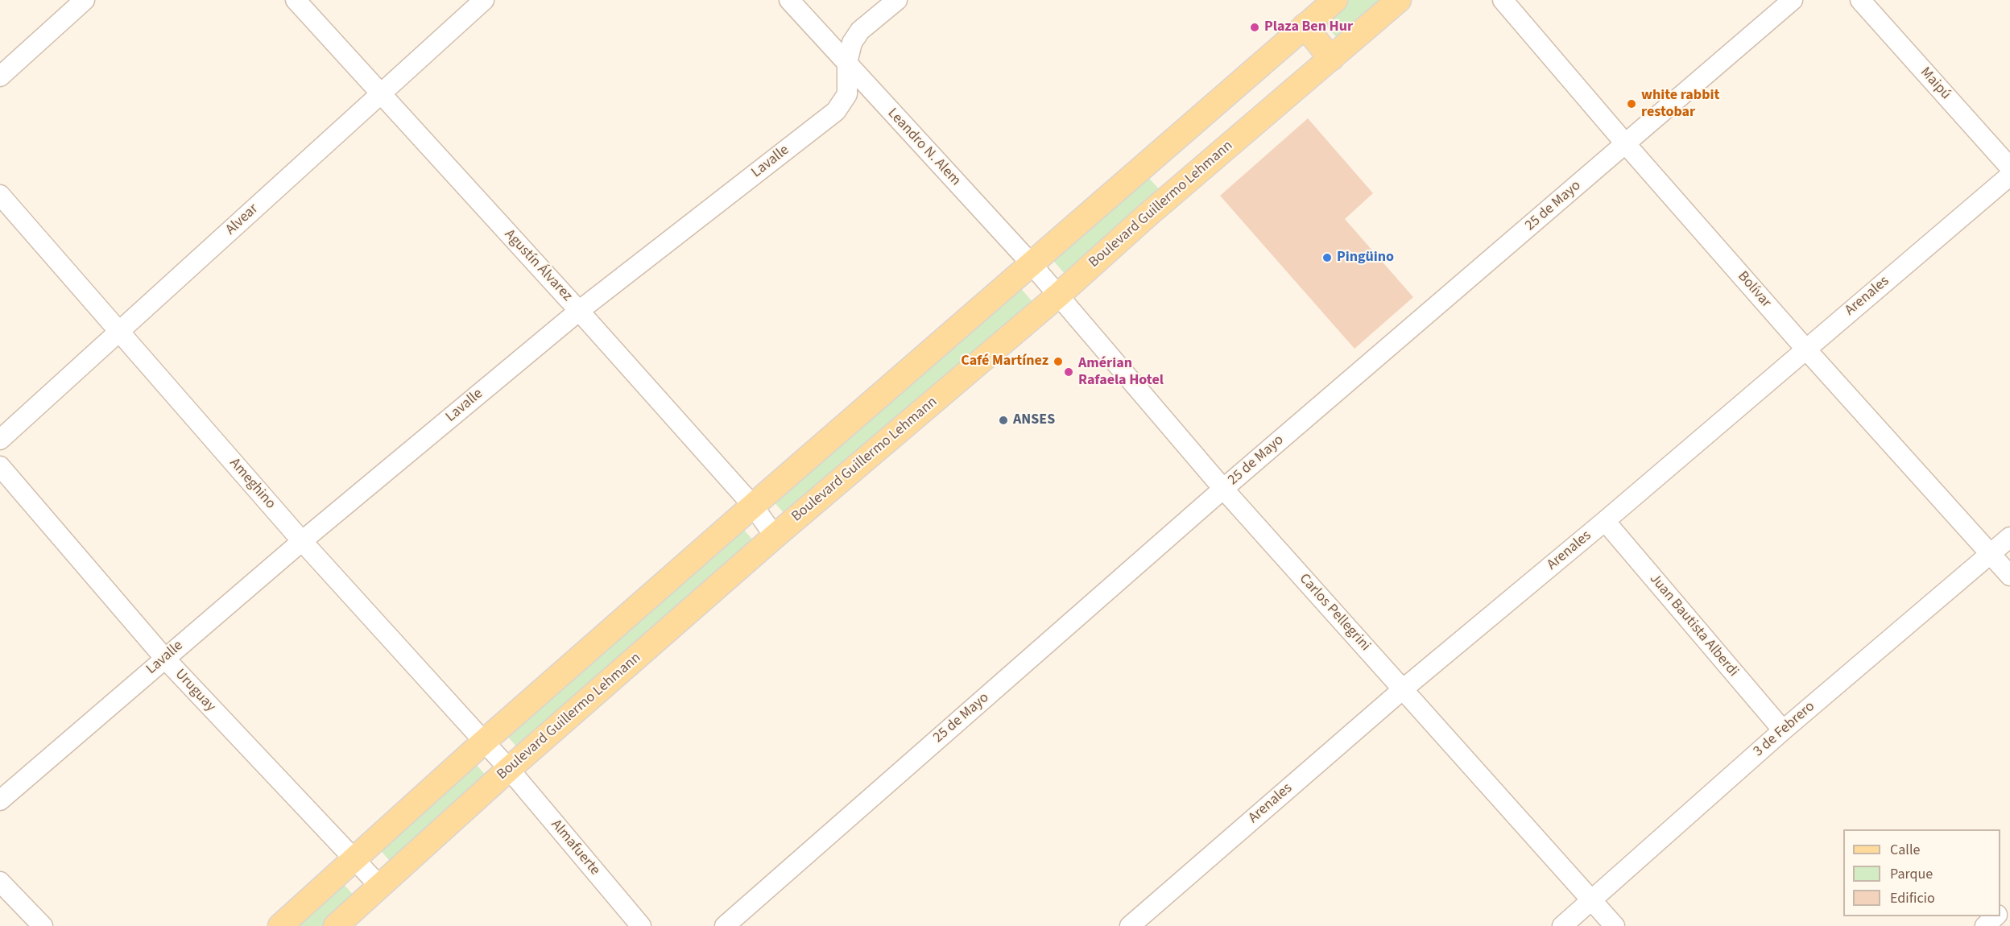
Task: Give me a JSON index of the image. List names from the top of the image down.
{
  "streets": {
    "main road": ["Boulevard Guillermo Lehmann"],
    "street": [
      "Maipú",
      "Leandro N. Alem",
      "Lavalle",
      "25 de Mayo",
      "Alvear",
      "Agustín Álvarez",
      "Bolívar",
      "Arenales",
      "Ameghino",
      "Carlos Pellegrini",
      "Juan Bautista Alberdi",
      "Uruguay",
      "3 de Febrero",
      "Almafuerte"
    ]
  },
  "crossings": [
    ["Leandro N. Alem", "Lavalle"],
    ["Leandro N. Alem", "Boulevard Guillermo Lehmann"],
    ["Leandro N. Alem", "Carlos Pellegrini"],
    ["Lavalle", "Agustín Álvarez"],
    ["Lavalle", "Ameghino"],
    ["Lavalle", "Uruguay"],
    ["Boulevard Guillermo Lehmann", "Agustín Álvarez"],
    ["Boulevard Guillermo Lehmann", "Ameghino"],
    ["Boulevard Guillermo Lehmann", "Carlos Pellegrini"],
    ["Boulevard Guillermo Lehmann", "Uruguay"],
    ["Boulevard Guillermo Lehmann", "Almafuerte"],
    ["25 de Mayo", "Bolívar"],
    ["25 de Mayo", "Carlos Pellegrini"],
    ["Alvear", "Agustín Álvarez"],
    ["Alvear", "Ameghino"],
    ["Bolívar", "Arenales"],
    ["Bolívar", "3 de Febrero"],
    ["Arenales", "Carlos Pellegrini"],
    ["Arenales", "Juan Bautista Alberdi"],
    ["Ameghino", "Almafuerte"],
    ["Carlos Pellegrini", "3 de Febrero"],
    ["Juan Bautista Alberdi", "3 de Febrero"]
  ],
  "places": [
    "Plaza Ben Hur",
    "white rabbit restobar",
    "Pingüino",
    "Café Martínez",
    "Amérian Rafaela Hotel",
    "ANSES"
  ],
  "legend": ["Calle", "Parque", "Edificio"]
}
